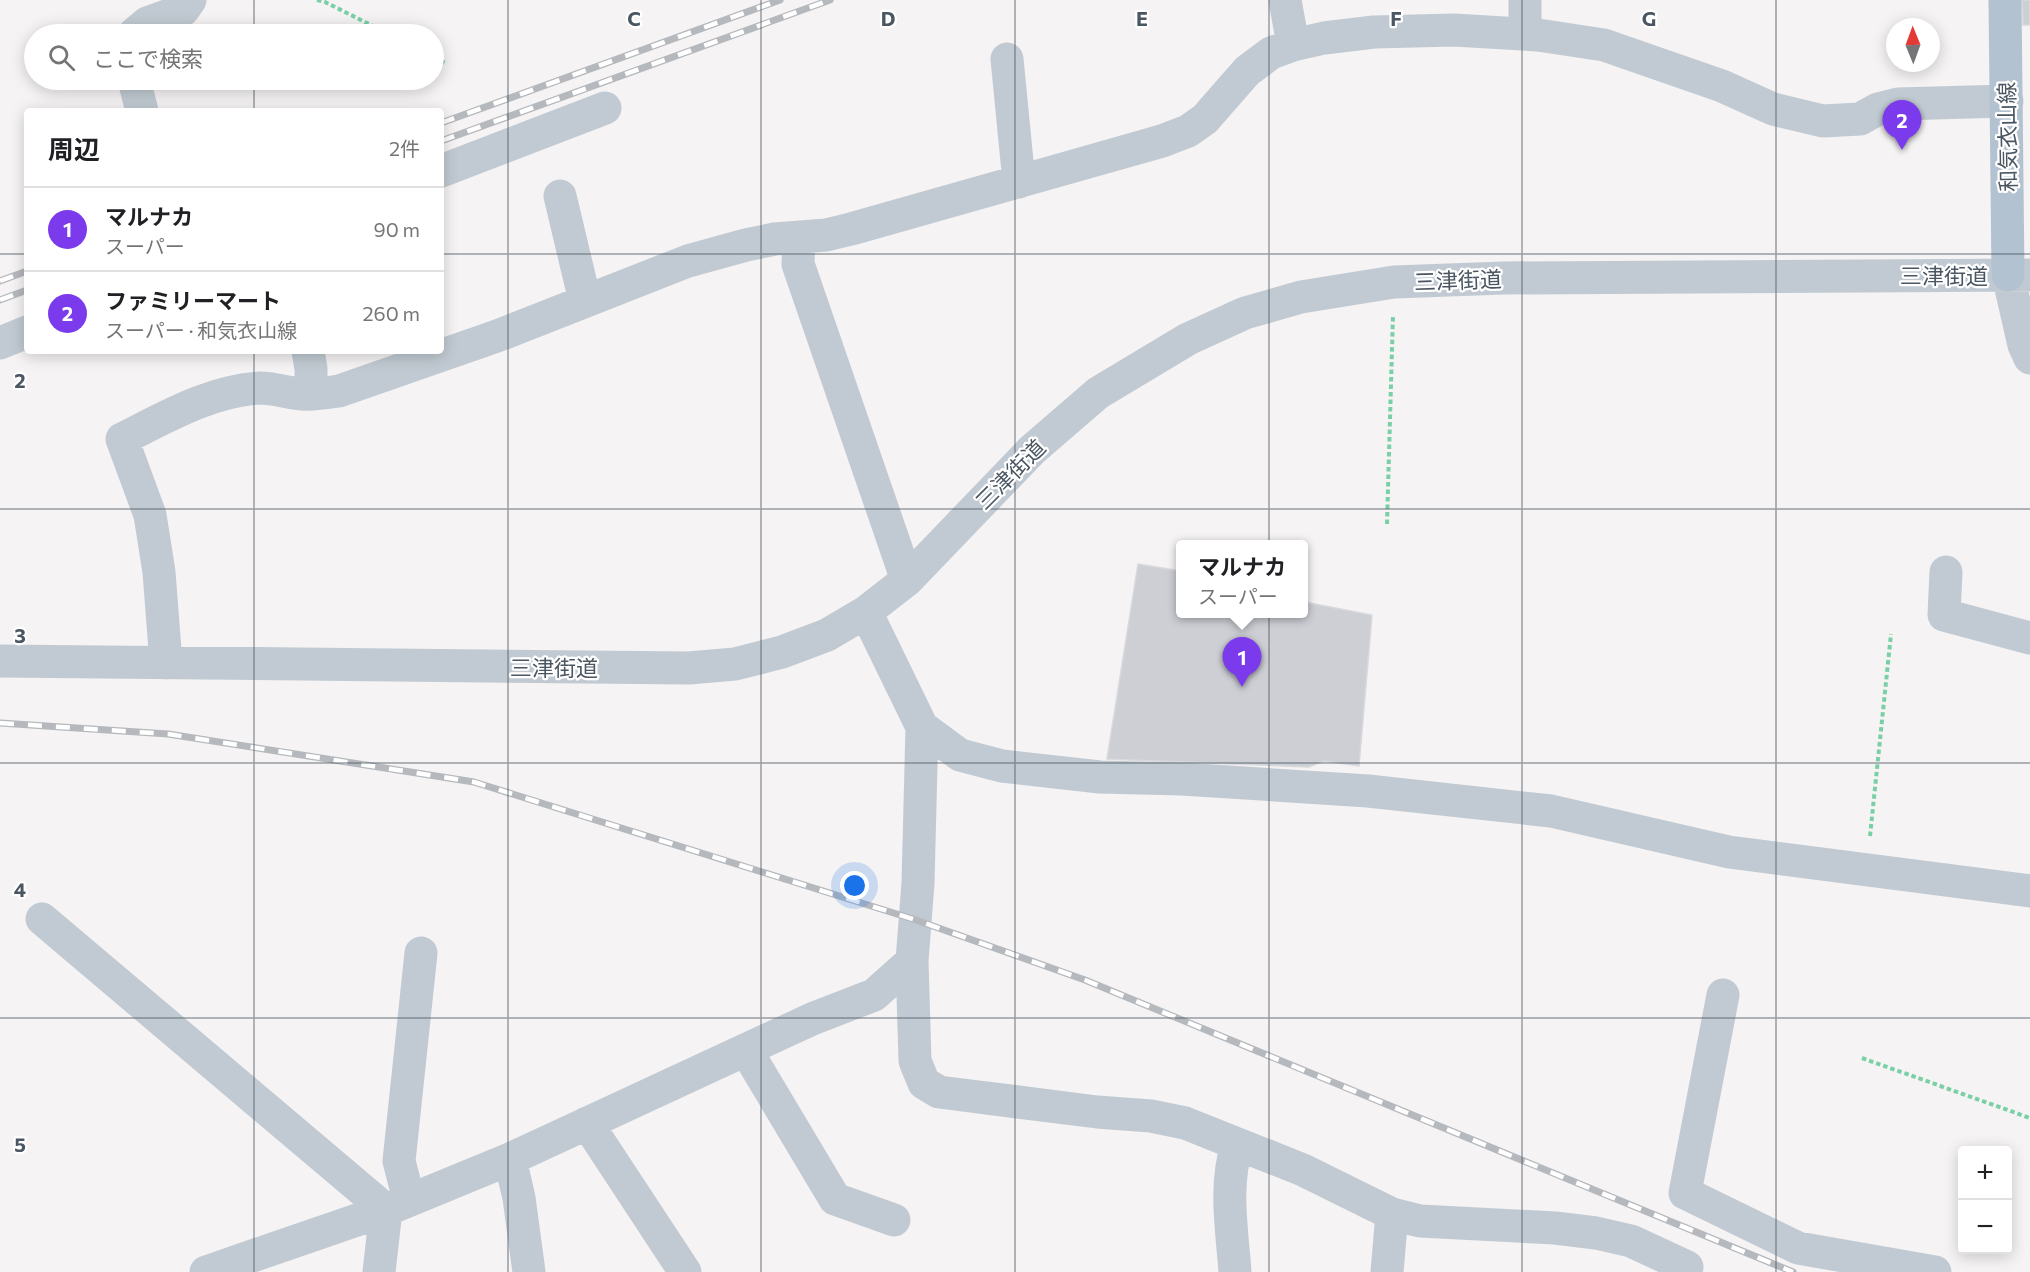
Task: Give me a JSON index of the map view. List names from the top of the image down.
{
  "streets": {
    "main road": ["和気衣山線"],
    "street": ["三津街道"]
  },
  "crossings": [
    ["和気衣山線", "三津街道"]
  ],
  "north": "top",
  "page": {
    "search": "ここで検索",
    "pins": ["2", "1"],
    "heading": ["周辺", "2件"],
    "list": [
      {
        "mark": "1",
        "name": "マルナカ",
        "note": "スーパー",
        "value": "90 m"
      },
      {
        "mark": "2",
        "name": "ファミリーマート",
        "note": "スーパー · 和気衣山線",
        "value": "260 m"
      }
    ],
    "popup": ["マルナカ", "スーパー"],
    "map_buttons": ["+", "−"]
  },
  "grid": {
    "columns": [
      "C",
      "D",
      "E",
      "F",
      "G"
    ],
    "rows": [
      "2",
      "3",
      "4",
      "5"
    ]
  }
}
